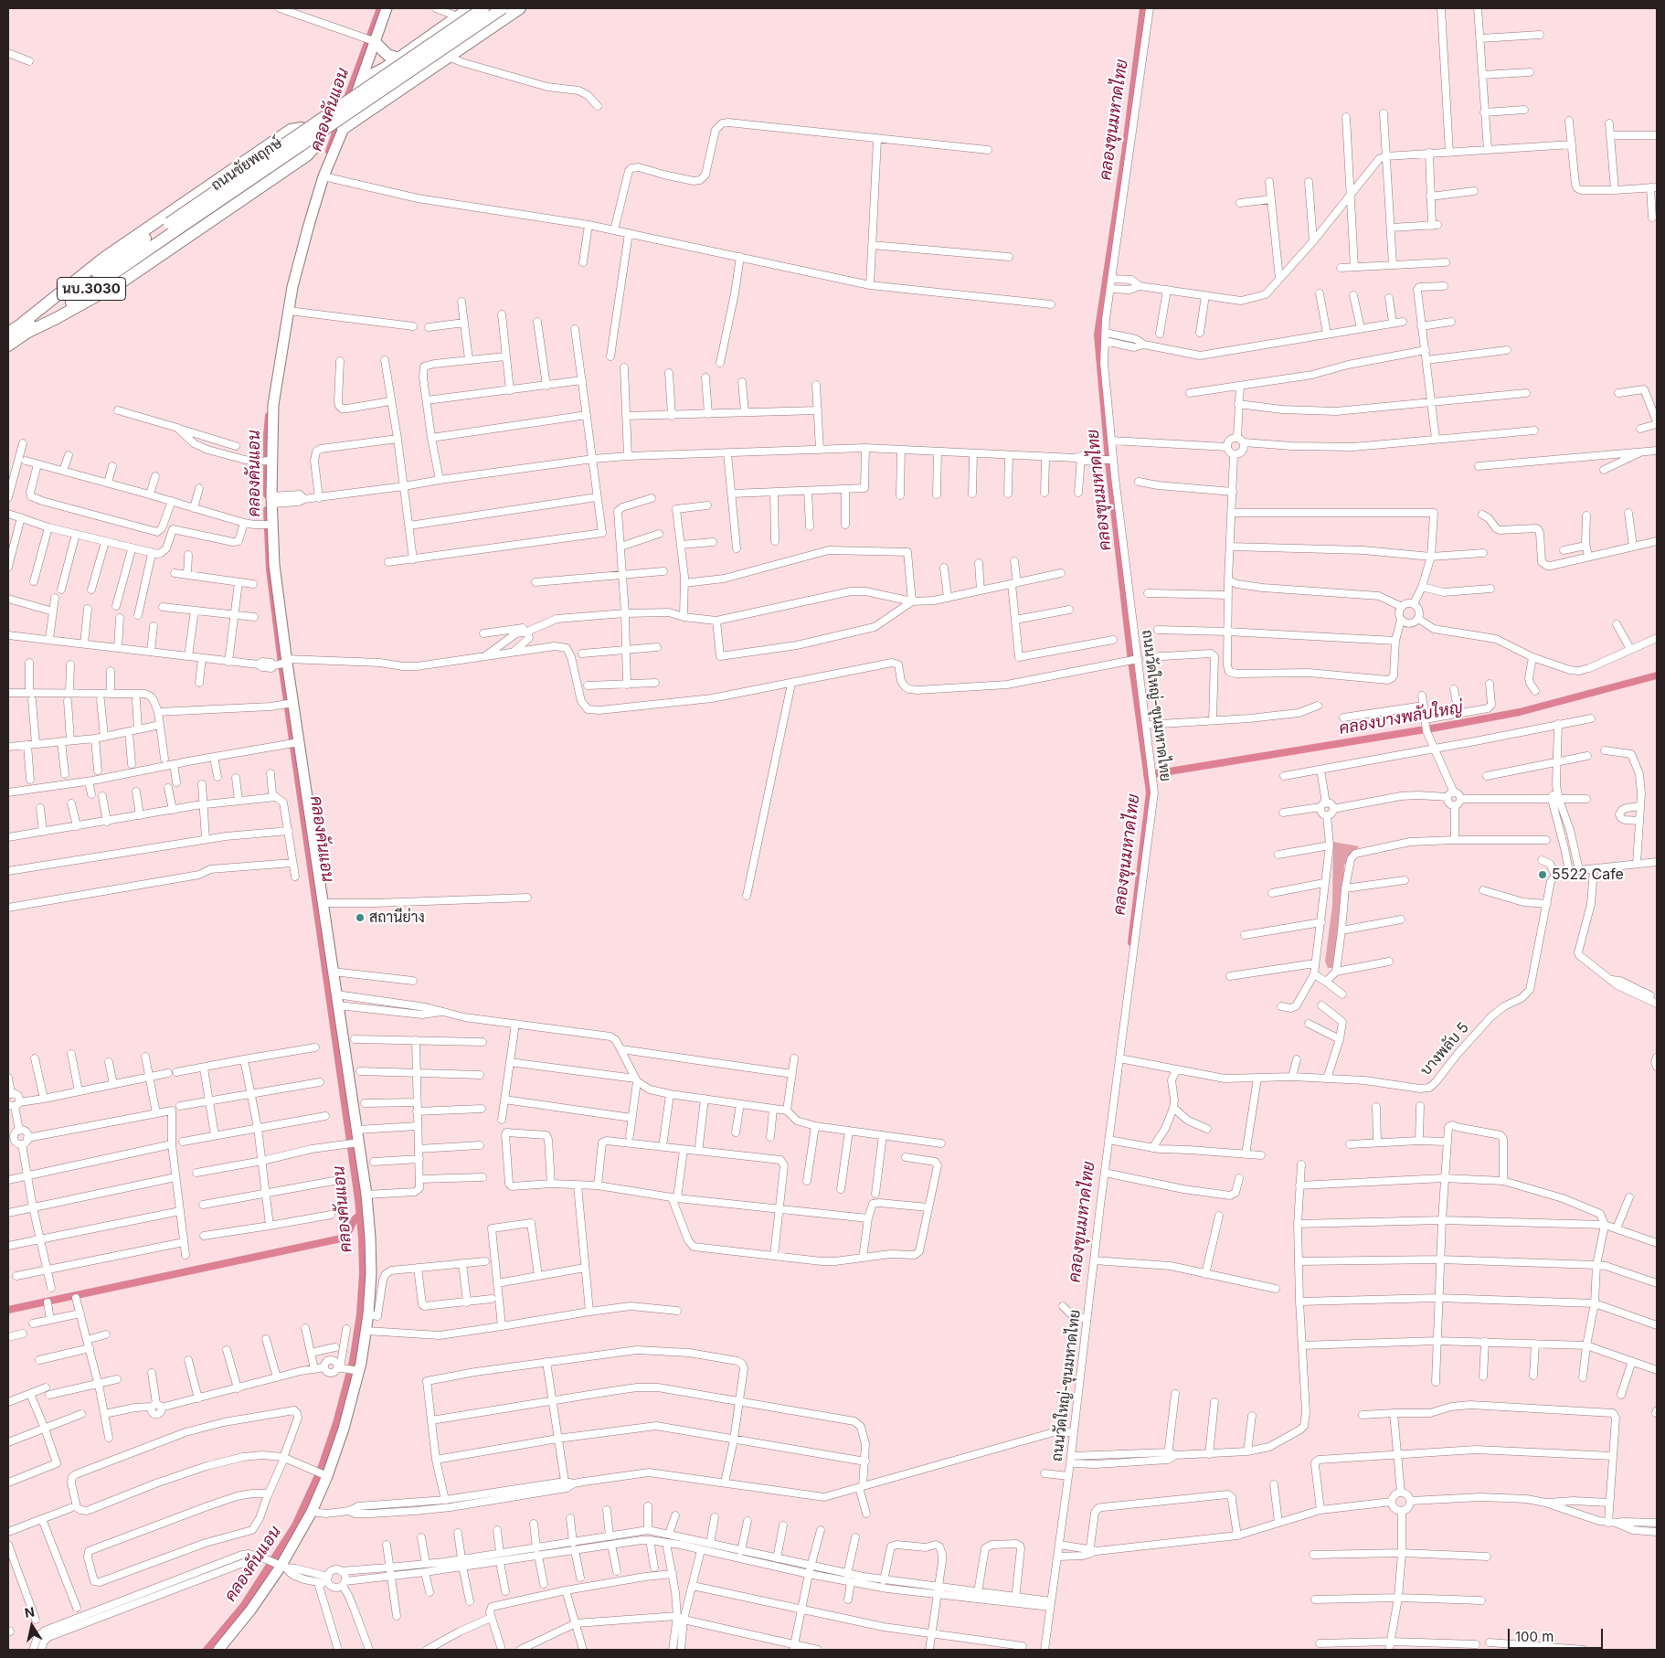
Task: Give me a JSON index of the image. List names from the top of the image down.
{
  "streets": {
    "main road": ["ถนนชัยพฤกษ์", "นบ.3030"],
    "street": ["ถนนวัดใหญ่-ขุนมหาดไทย", "บางพลับ 5"]
  },
  "crossings": [
    ["ถนนวัดใหญ่-ขุนมหาดไทย", "บางพลับ 5"]
  ],
  "water": ["คลองคันแอน", "คลองขุนมหาดไทย", "คลองบางพลับใหญ่"],
  "places": ["5522 Cafe", "สถานีย่าง"],
  "scale_bar": "100 m",
  "north": "top"
}
